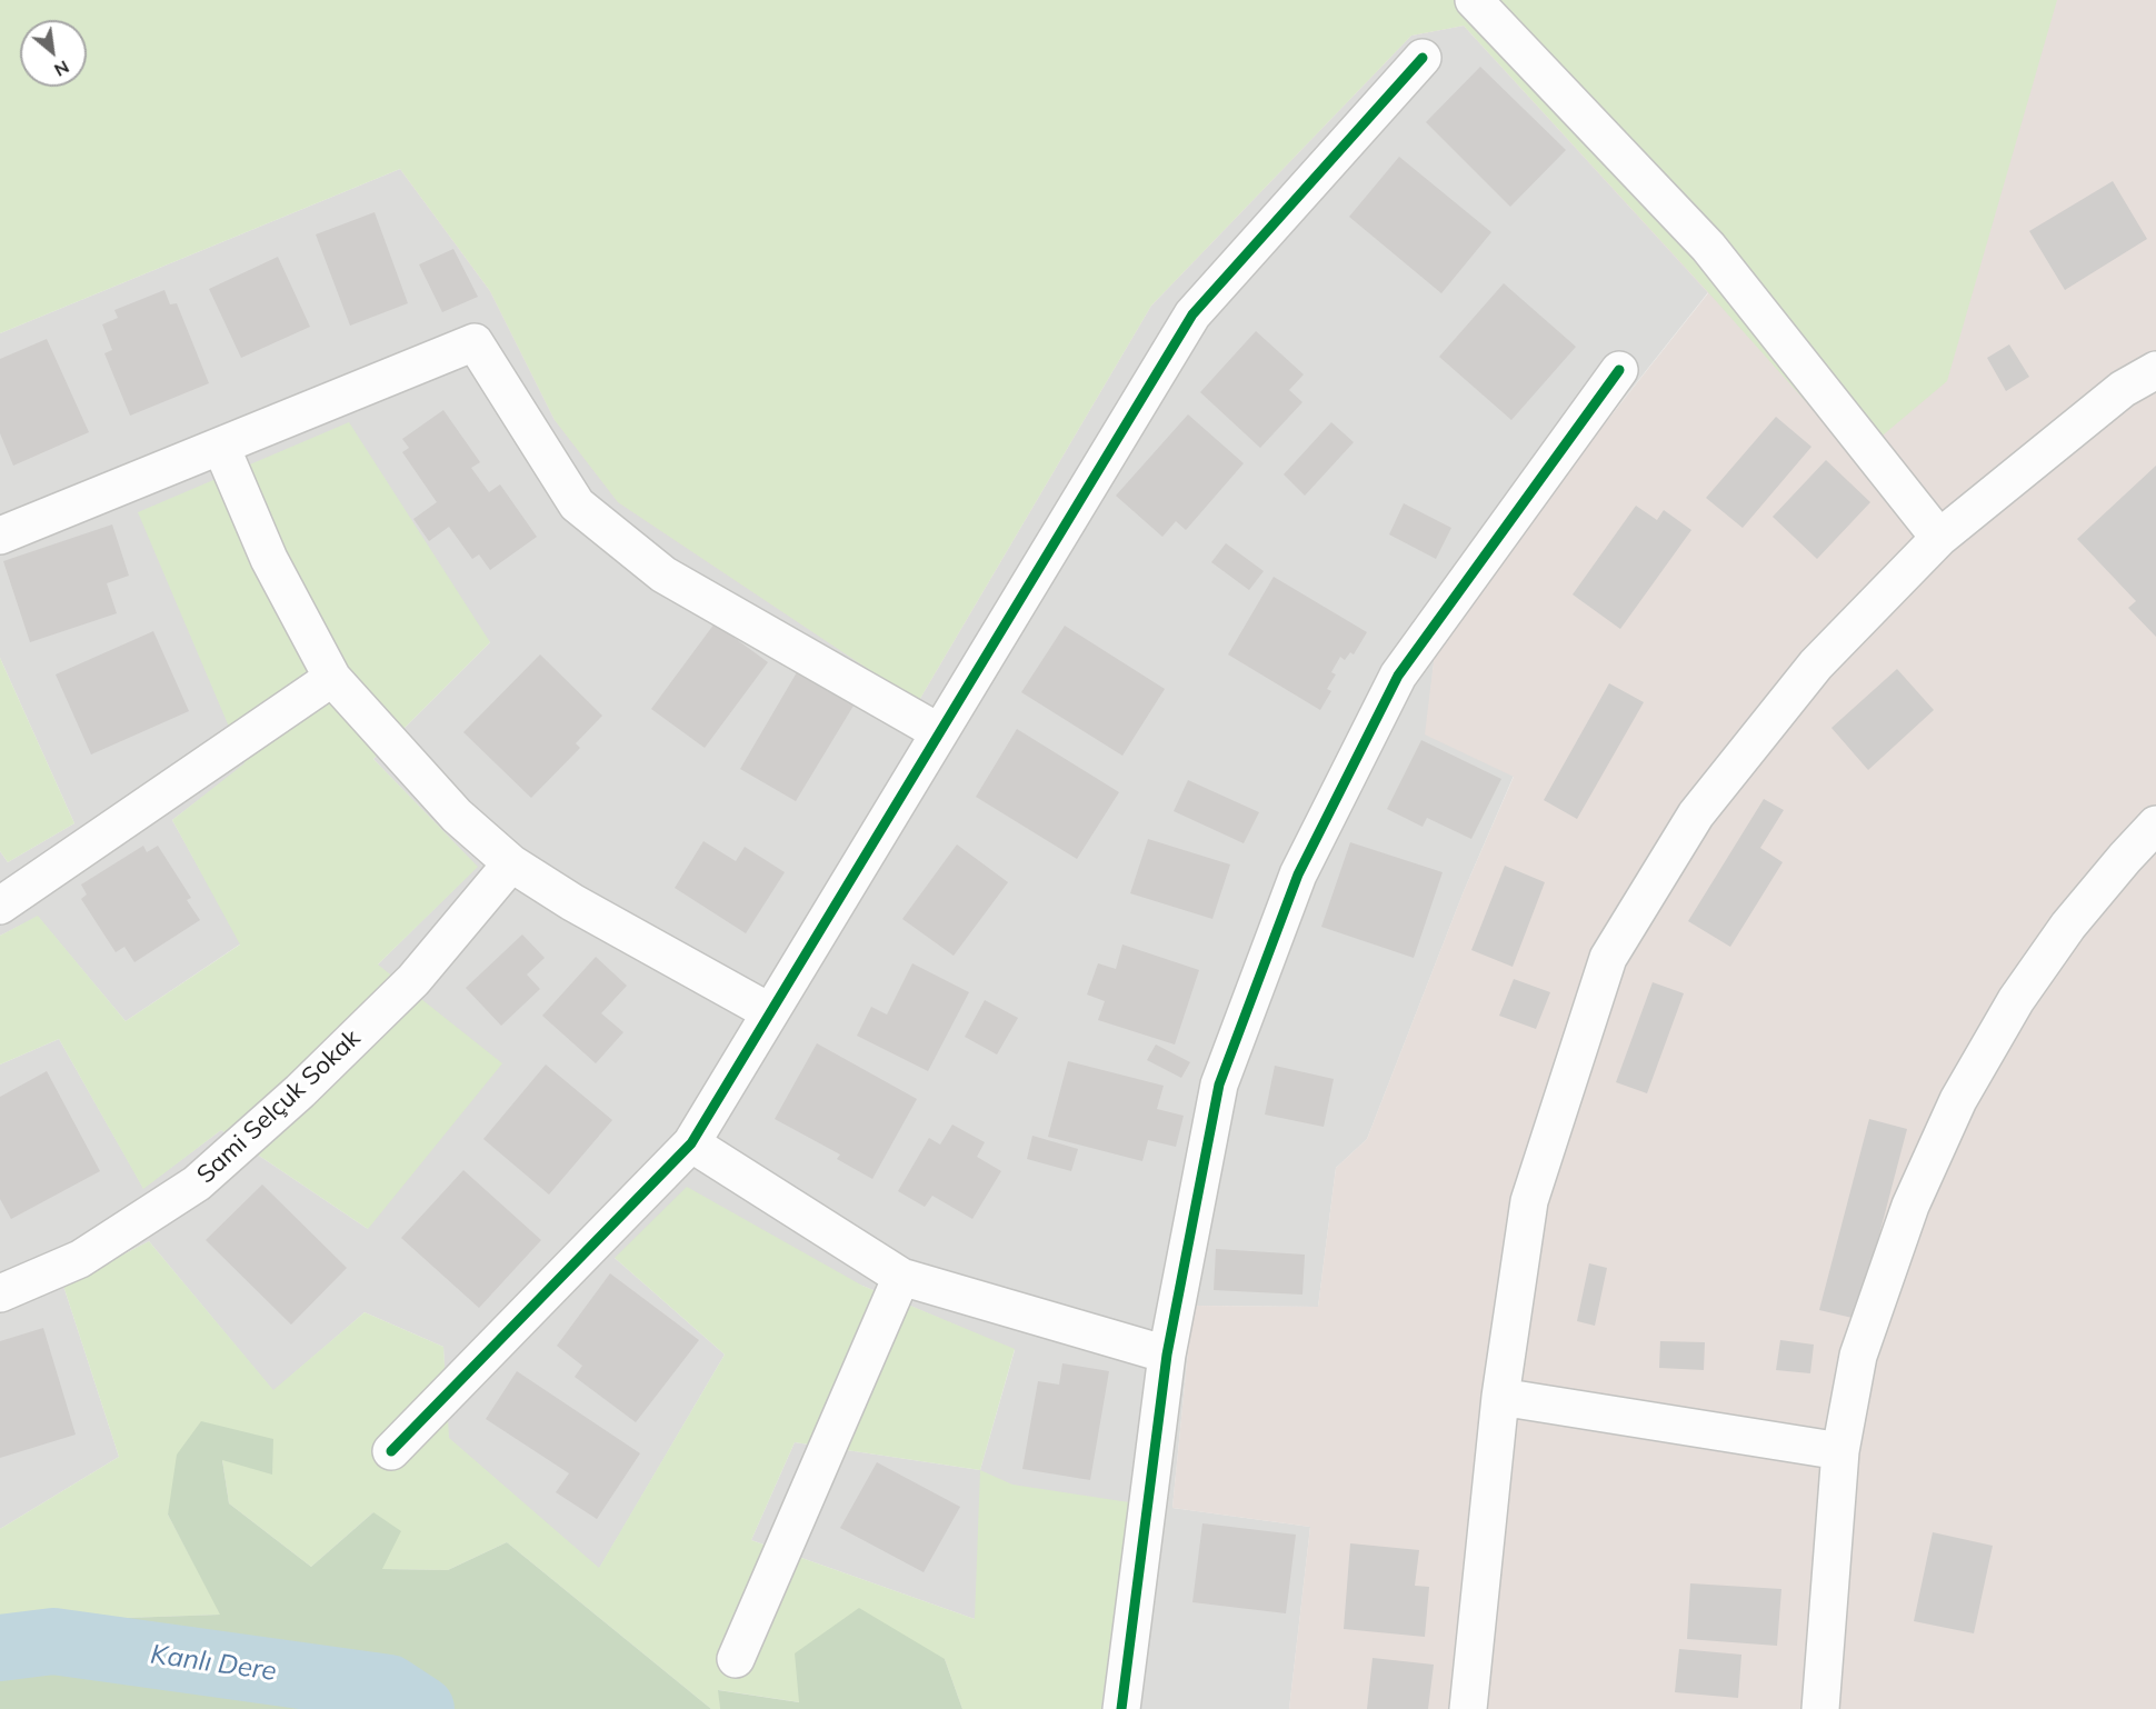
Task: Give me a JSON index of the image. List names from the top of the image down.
{
  "streets": {
    "street": ["Sami Selçuk Sokak"]
  },
  "water": ["Kanlı Dere"],
  "north": "bottom right"
}
